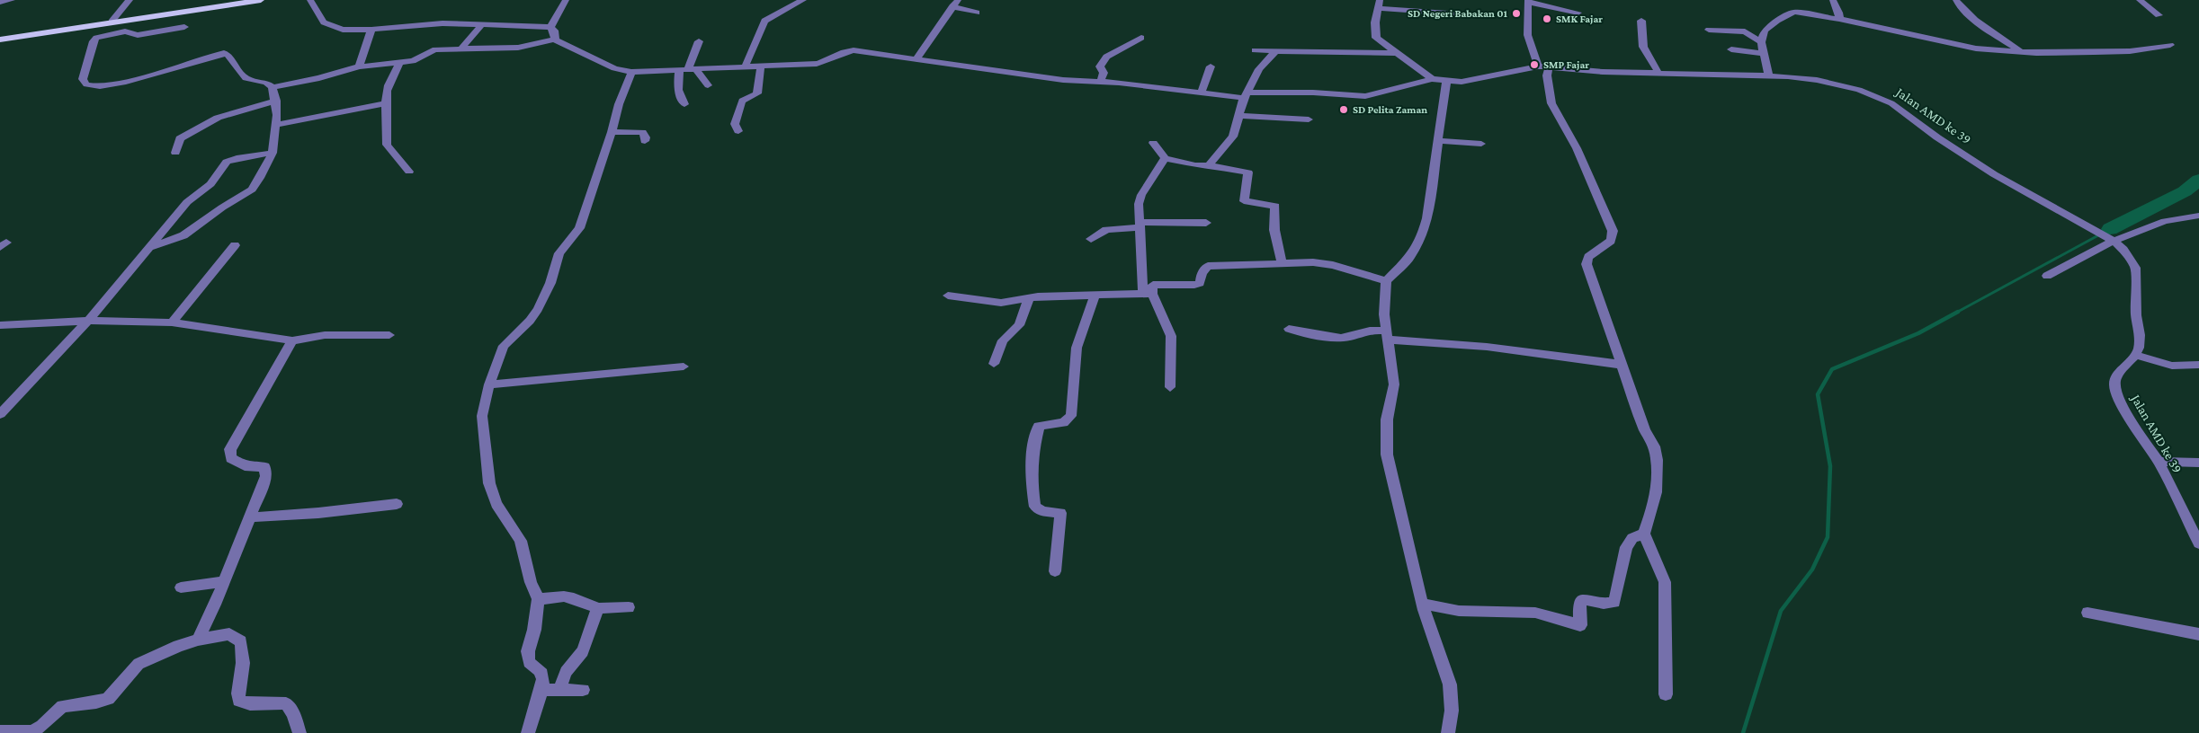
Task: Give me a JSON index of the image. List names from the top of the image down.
{
  "streets": {
    "street": ["Jalan AMD ke 39"]
  },
  "places": [
    "SD Negeri Babakan 01",
    "SMK Fajar",
    "SMP Fajar",
    "SD Pelita Zaman"
  ]
}
